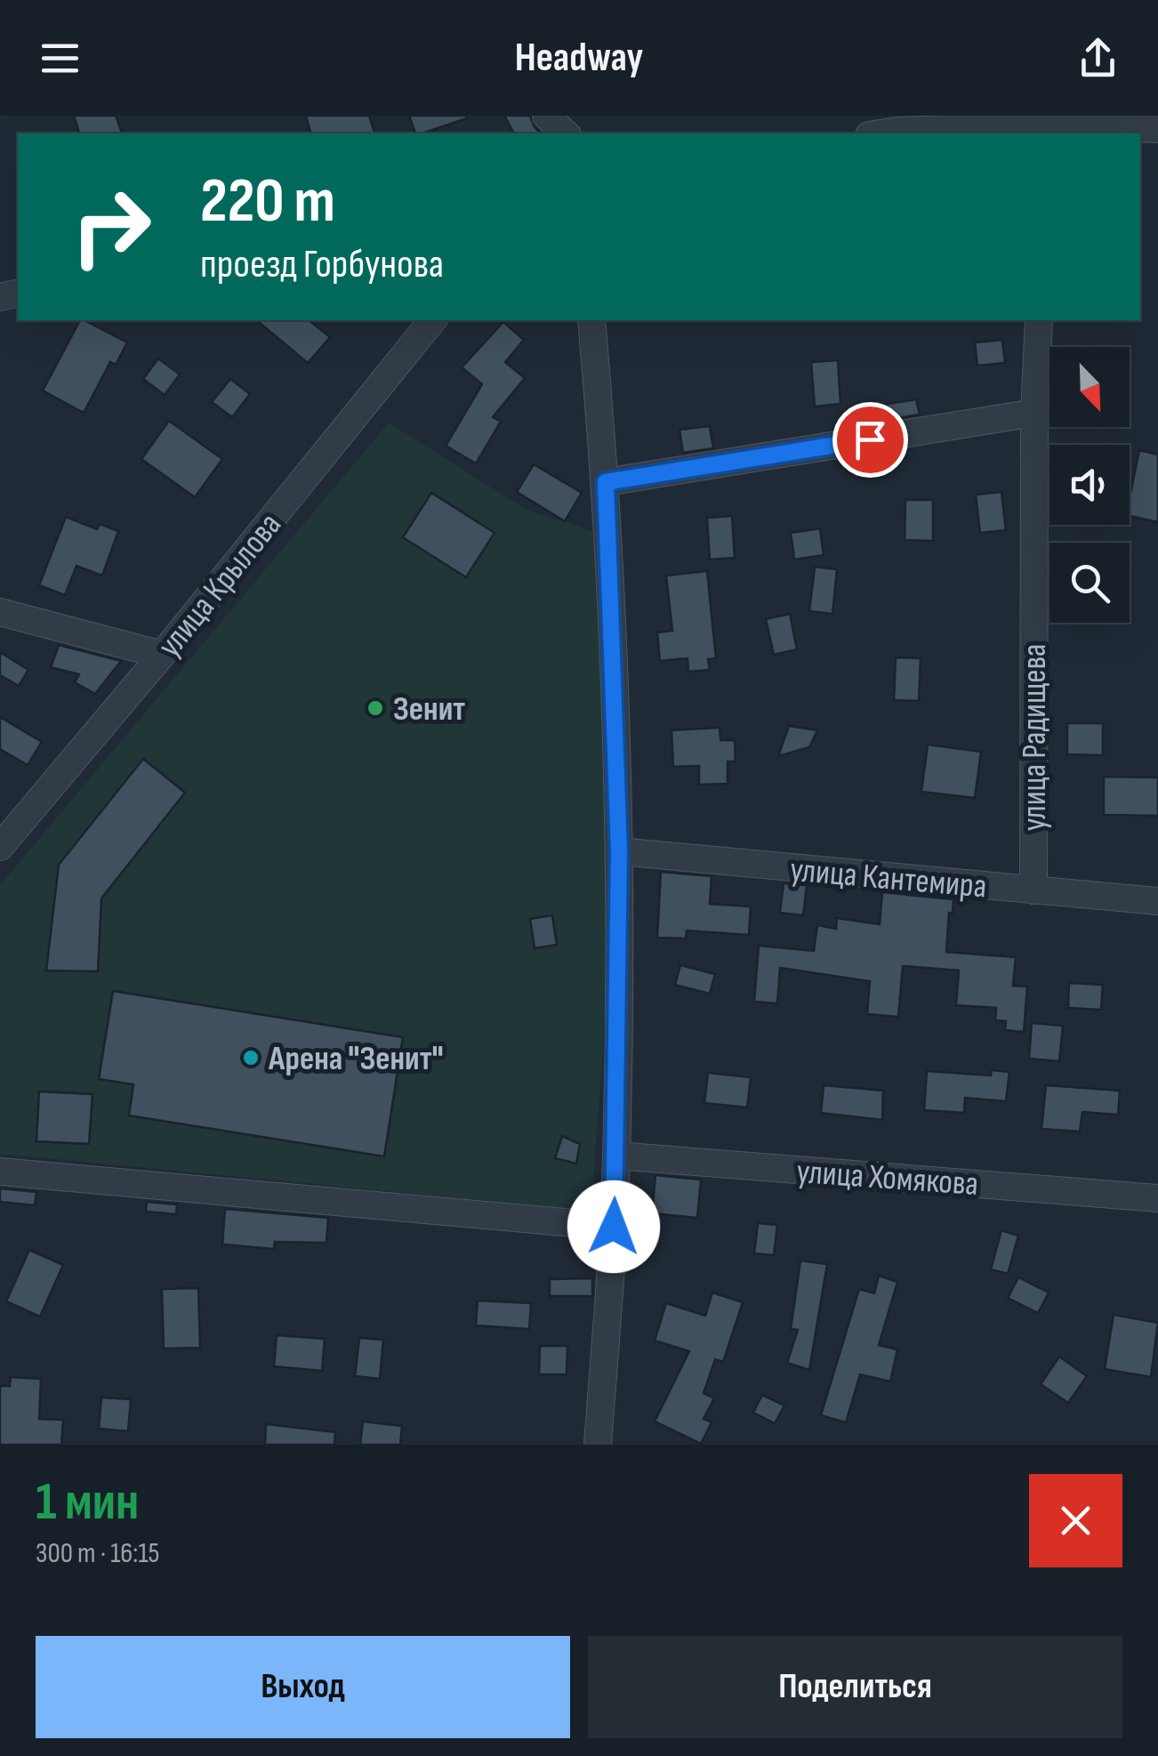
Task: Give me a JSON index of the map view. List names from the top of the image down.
{
  "streets": {
    "street": [
      "улица Крылова",
      "улица Радищева",
      "улица Кантемира",
      "улица Хомякова"
    ]
  },
  "crossings": [
    ["улица Радищева", "улица Кантемира"]
  ],
  "places": ["Зенит", "Арена \"Зенит\""],
  "north": "bottom right",
  "page": {
    "header": "Headway",
    "turn": ["220 m", "проезд Горбунова"],
    "heading": ["1 мин", "300 m · 16:15"],
    "buttons": ["Выход", "Поделиться"]
  }
}
